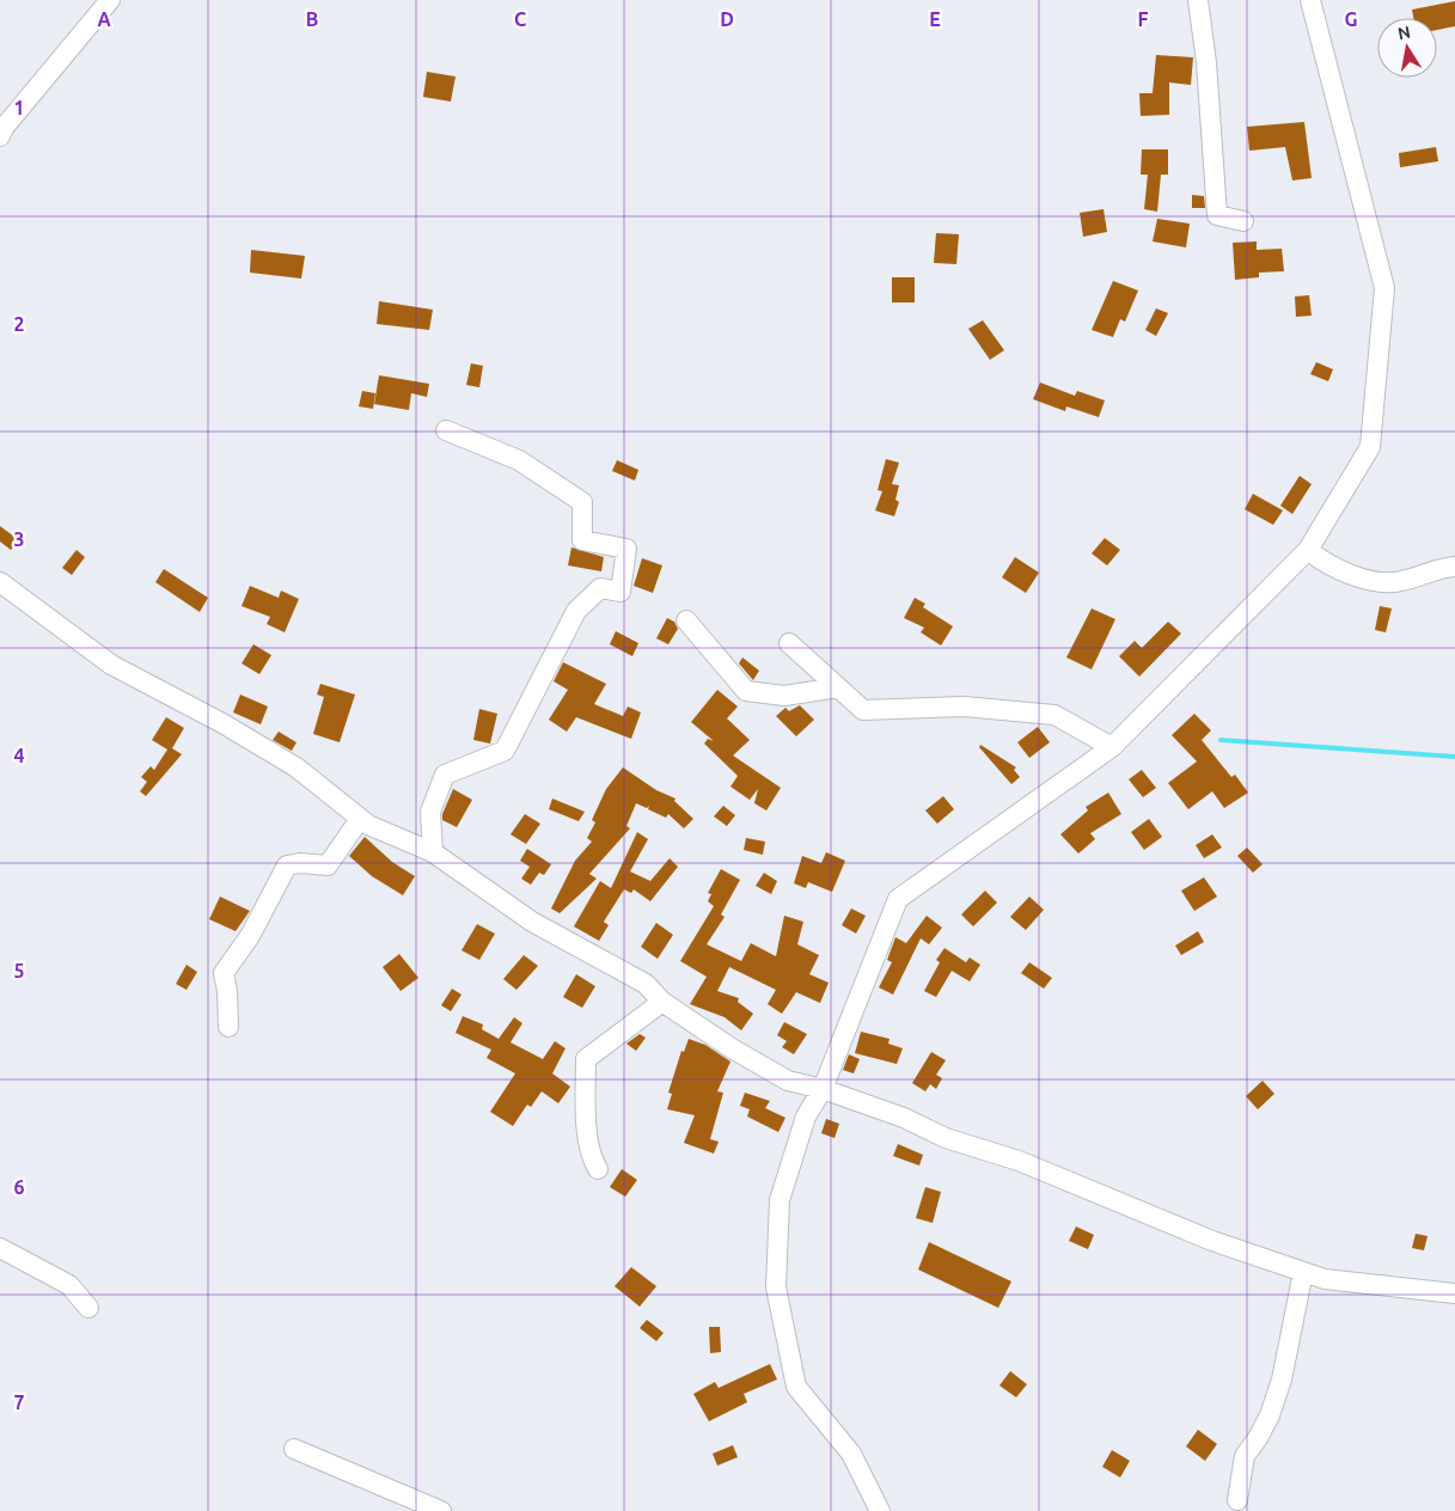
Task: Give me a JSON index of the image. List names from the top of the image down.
{
  "north": "top",
  "grid": {
    "columns": [
      "A",
      "B",
      "C",
      "D",
      "E",
      "F",
      "G"
    ],
    "rows": [
      "1",
      "2",
      "3",
      "4",
      "5",
      "6",
      "7"
    ]
  }
}
